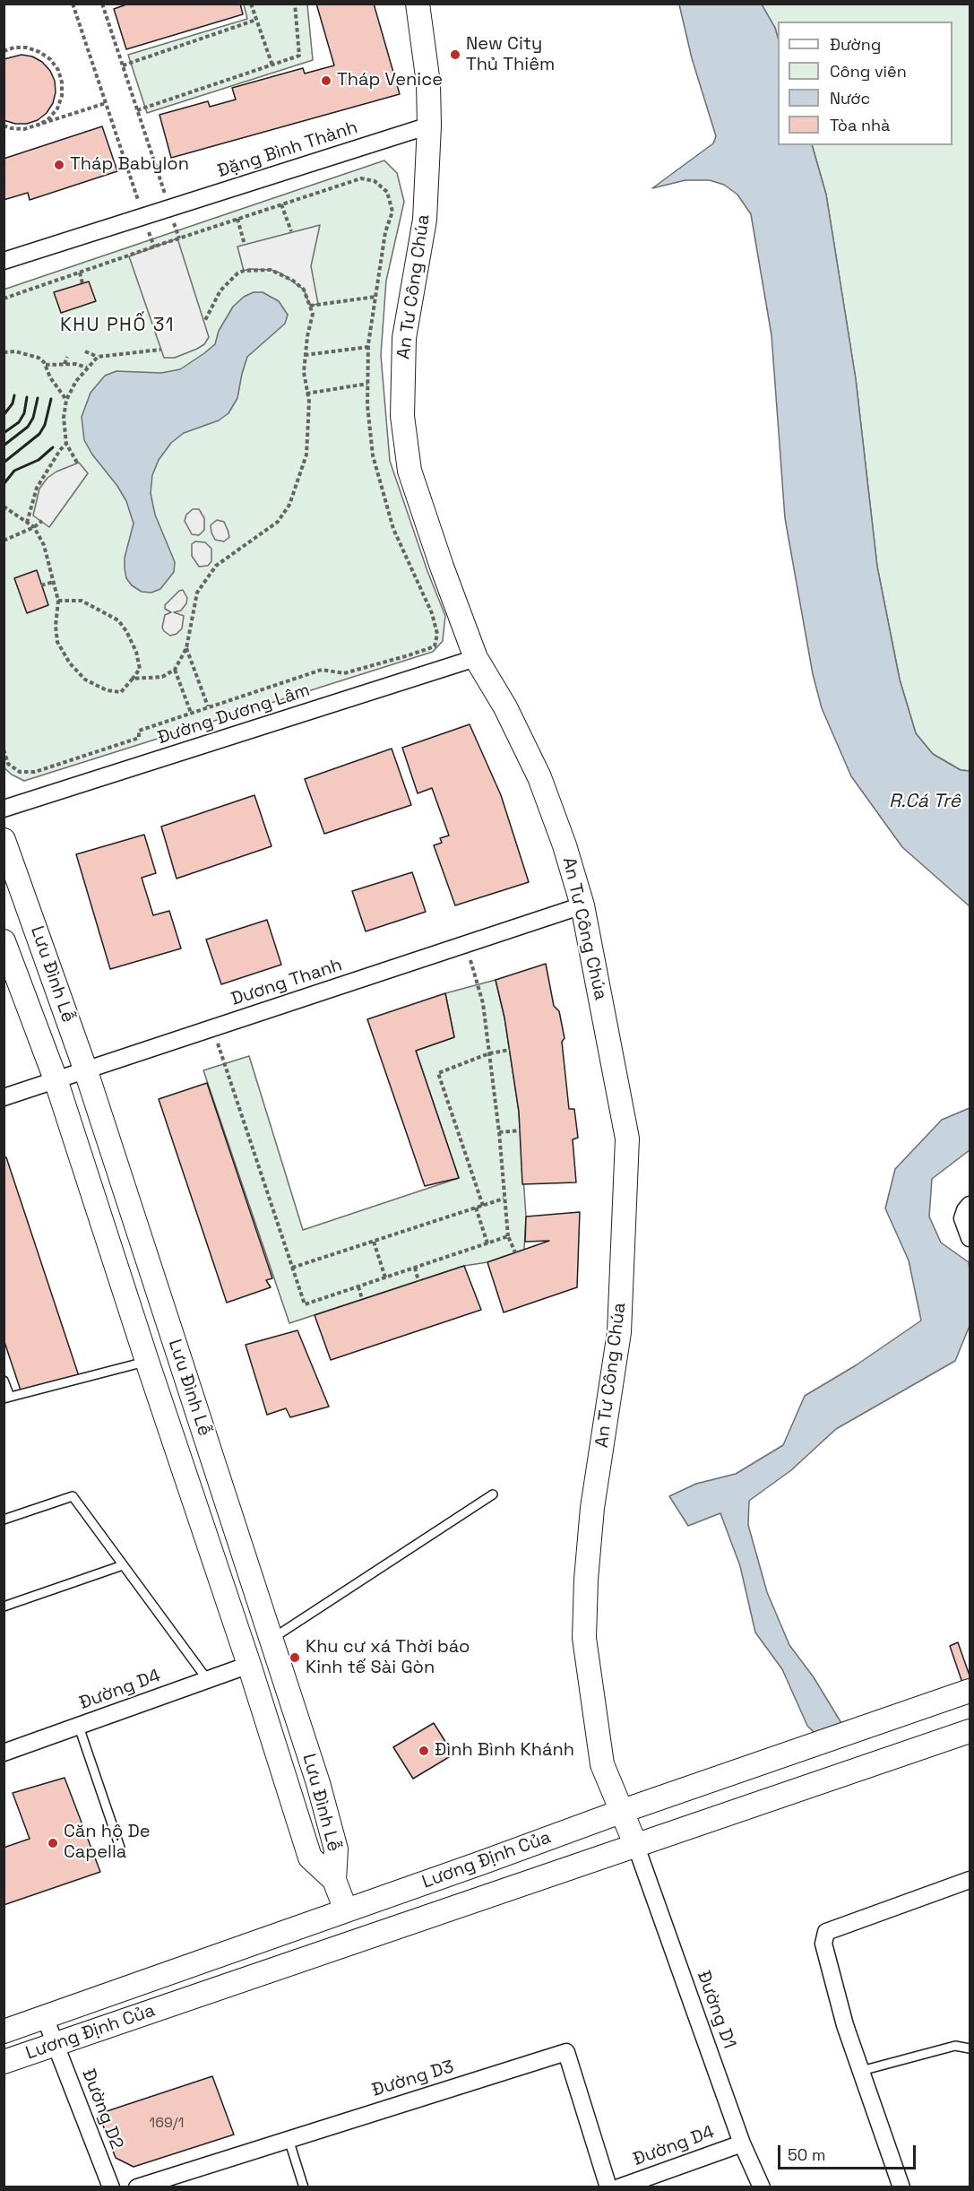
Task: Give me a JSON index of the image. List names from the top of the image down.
{
  "streets": {
    "street": [
      "Đặng Bình Thành",
      "An Tư Công Chúa",
      "Đường Dương Lâm",
      "Lưu Đình Lễ",
      "Dương Thanh",
      "Đường D4",
      "Lương Định Của",
      "Đường D1",
      "Đường D3",
      "Đường D2"
    ]
  },
  "crossings": [
    ["Đặng Bình Thành", "An Tư Công Chúa"],
    ["An Tư Công Chúa", "Đường Dương Lâm"],
    ["An Tư Công Chúa", "Dương Thanh"],
    ["An Tư Công Chúa", "Lương Định Của"],
    ["An Tư Công Chúa", "Đường D1"],
    ["Lưu Đình Lễ", "Dương Thanh"],
    ["Lưu Đình Lễ", "Đường D4"],
    ["Đường D4", "Đường D1"],
    ["Lương Định Của", "Đường D1"],
    ["Lương Định Của", "Đường D2"]
  ],
  "districts": ["KHU PHỐ 31"],
  "water": ["R.Cá Trê"],
  "places": [
    "New City Thủ Thiêm",
    "Tháp Venice",
    "Tháp Babylon",
    "Khu cư xá Thời báo Kinh tế Sài Gòn",
    "Đình Bình Khánh",
    "Căn hộ De Capella"
  ],
  "house_numbers": ["169/1"],
  "legend": [
    "Đường",
    "Công viên",
    "Nước",
    "Tòa nhà"
  ],
  "scale_bar": "50 m"
}
